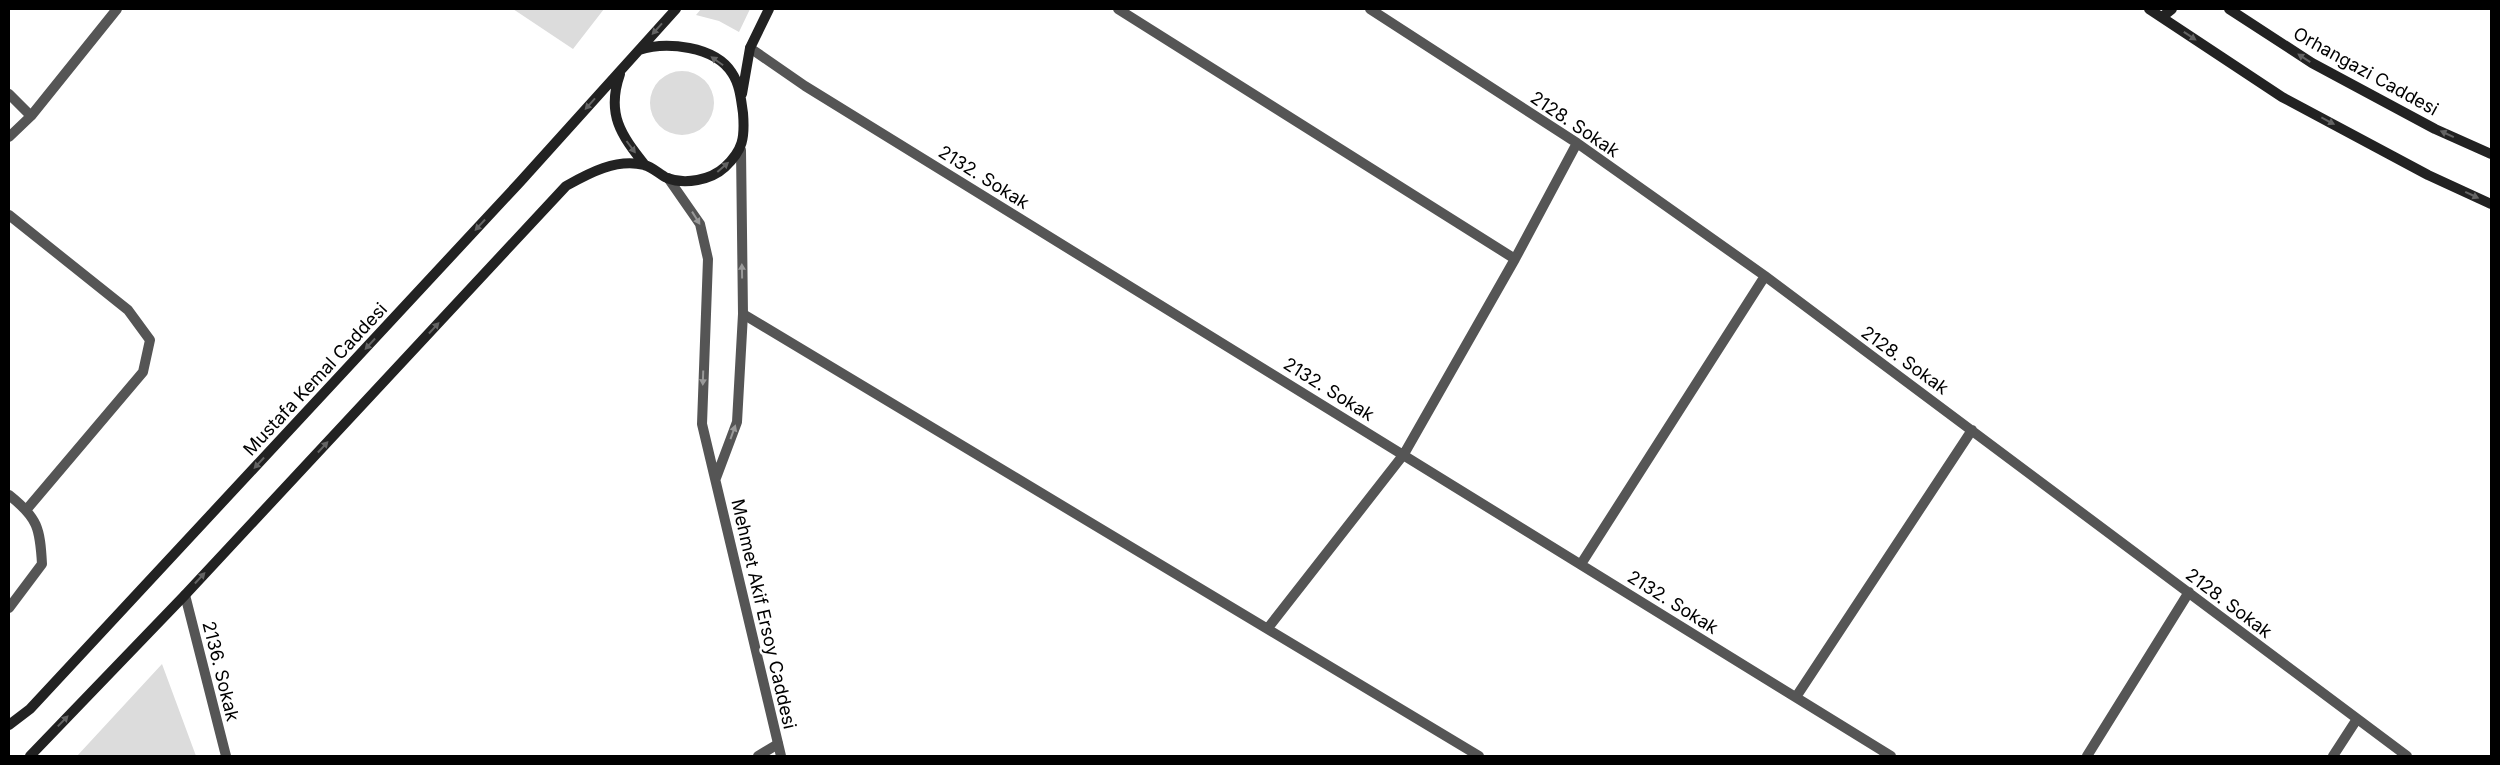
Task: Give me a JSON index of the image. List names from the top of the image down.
{
  "streets": {
    "main road": ["Orhangazi Caddesi", "Mustafa Kemal Caddesi"],
    "street": [
      "2128. Sokak",
      "2132. Sokak",
      "Mehmet Akif Ersoy Caddesi",
      "2136. Sokak"
    ]
  },
  "crossings": [
    ["Mustafa Kemal Caddesi", "Mehmet Akif Ersoy Caddesi"]
  ]
}
